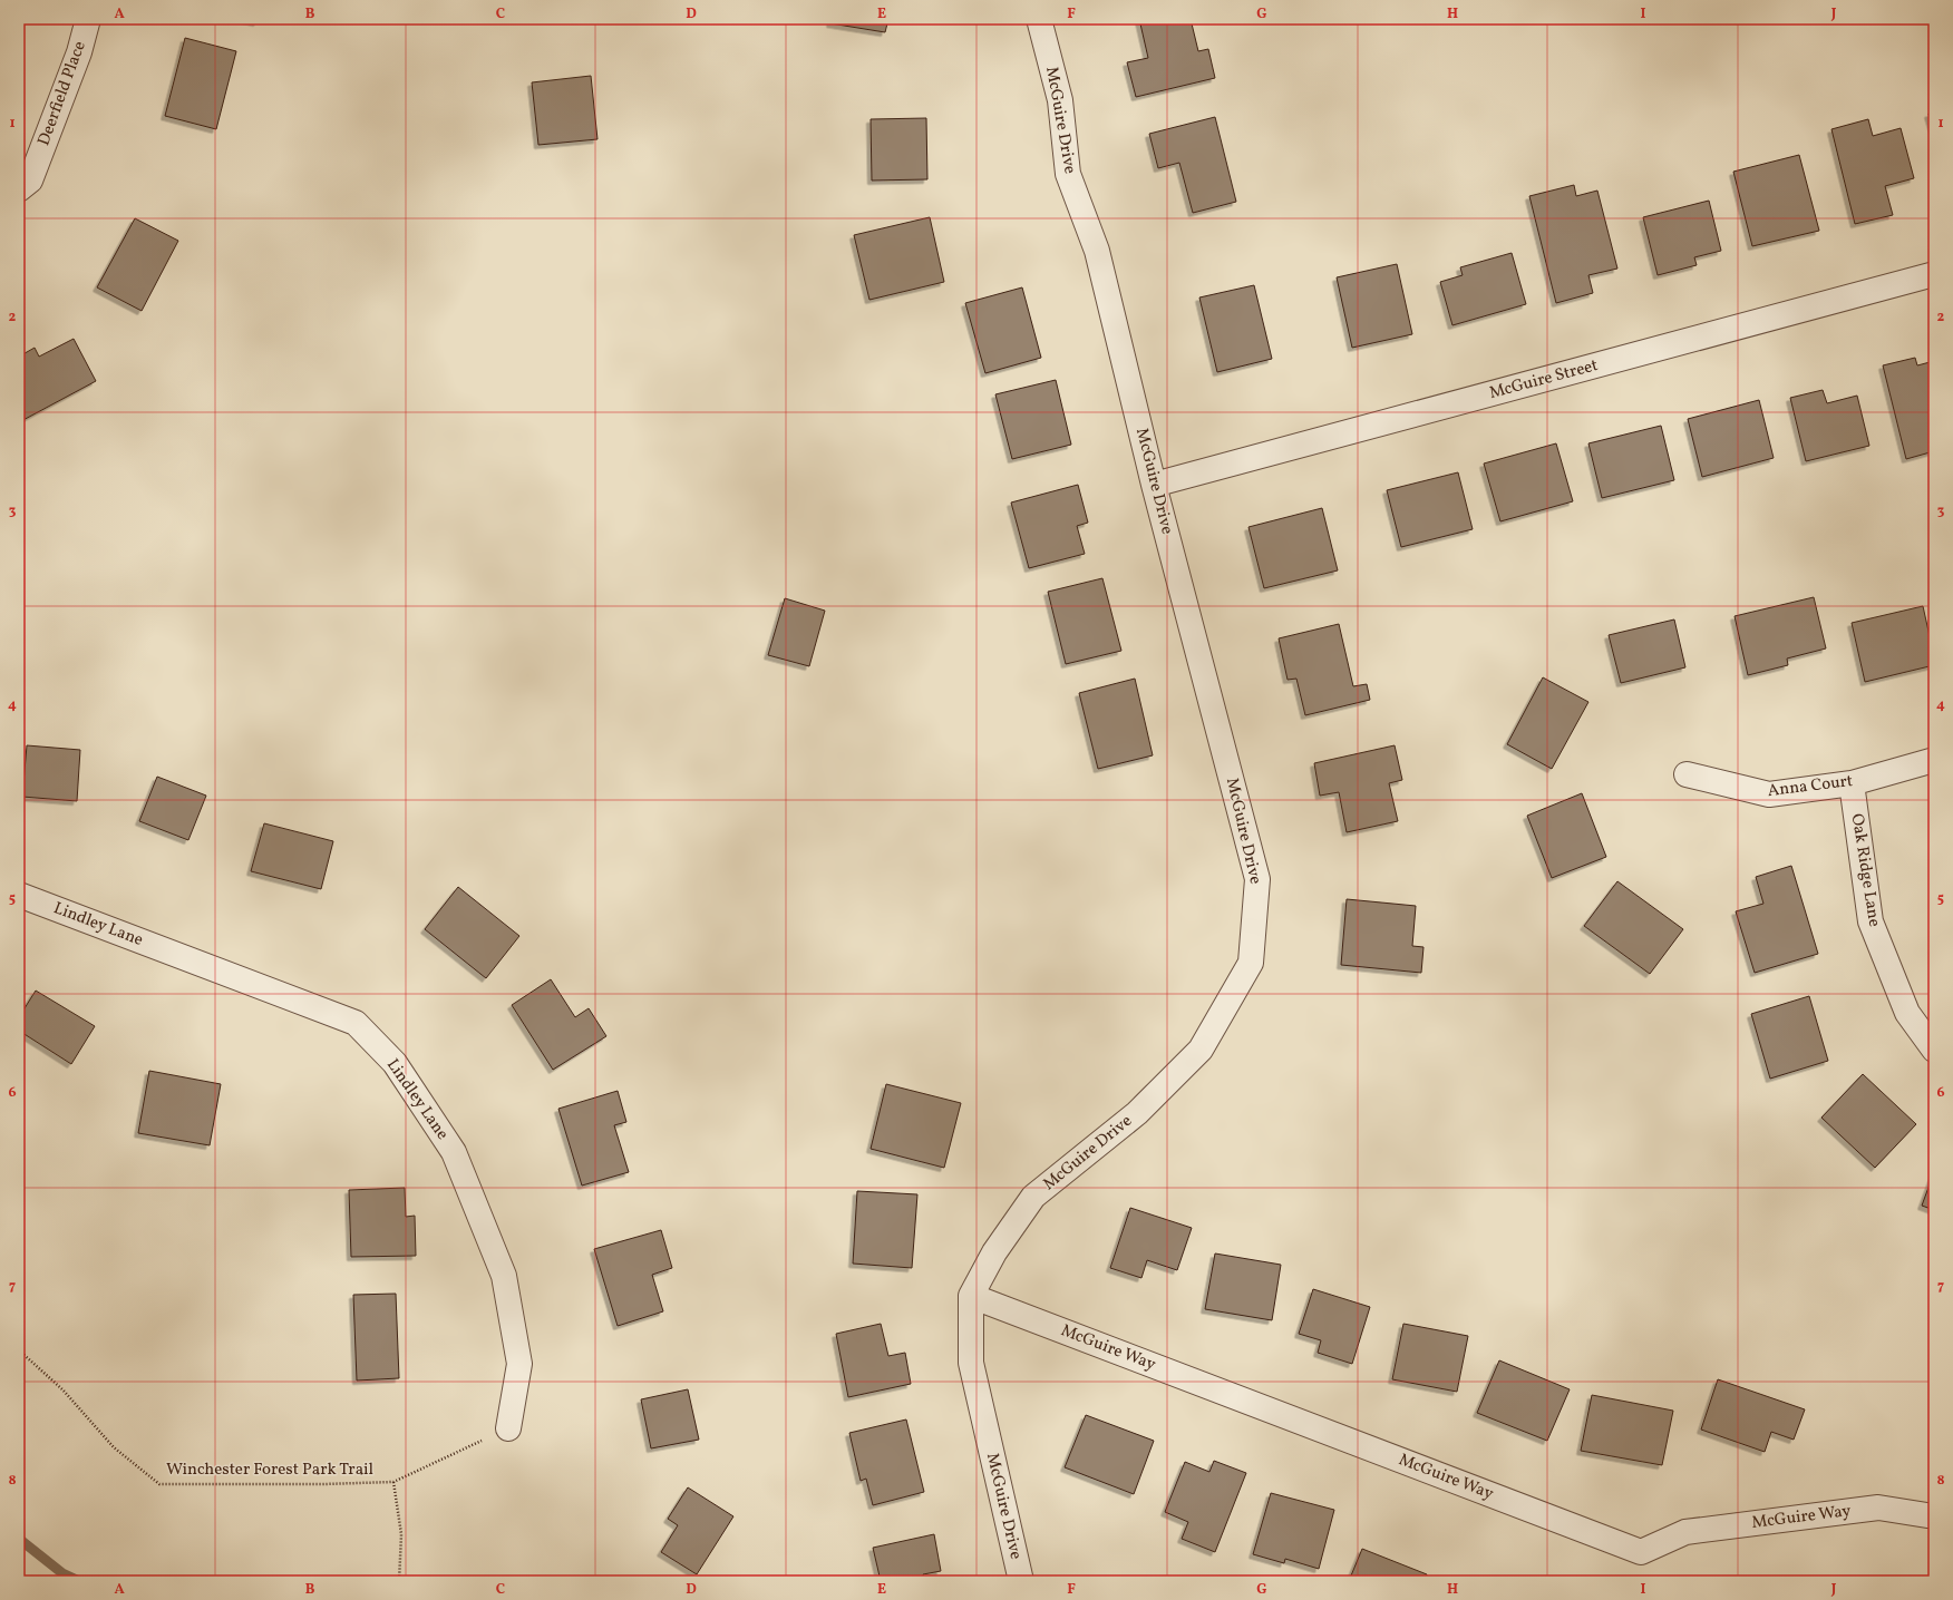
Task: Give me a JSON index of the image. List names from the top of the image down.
{
  "streets": {
    "street": [
      "Deerfield Place",
      "McGuire Drive",
      "McGuire Street",
      "Anna Court",
      "Oak Ridge Lane",
      "Lindley Lane",
      "McGuire Way"
    ],
    "path": ["Winchester Forest Park Trail"]
  },
  "crossings": [
    ["McGuire Drive", "McGuire Street"],
    ["McGuire Drive", "McGuire Way"],
    ["Anna Court", "Oak Ridge Lane"],
    ["Lindley Lane", "Winchester Forest Park Trail"]
  ],
  "grid": {
    "columns": [
      "A",
      "B",
      "C",
      "D",
      "E",
      "F",
      "G",
      "H",
      "I",
      "J"
    ],
    "rows": [
      "1",
      "2",
      "3",
      "4",
      "5",
      "6",
      "7",
      "8"
    ]
  }
}
